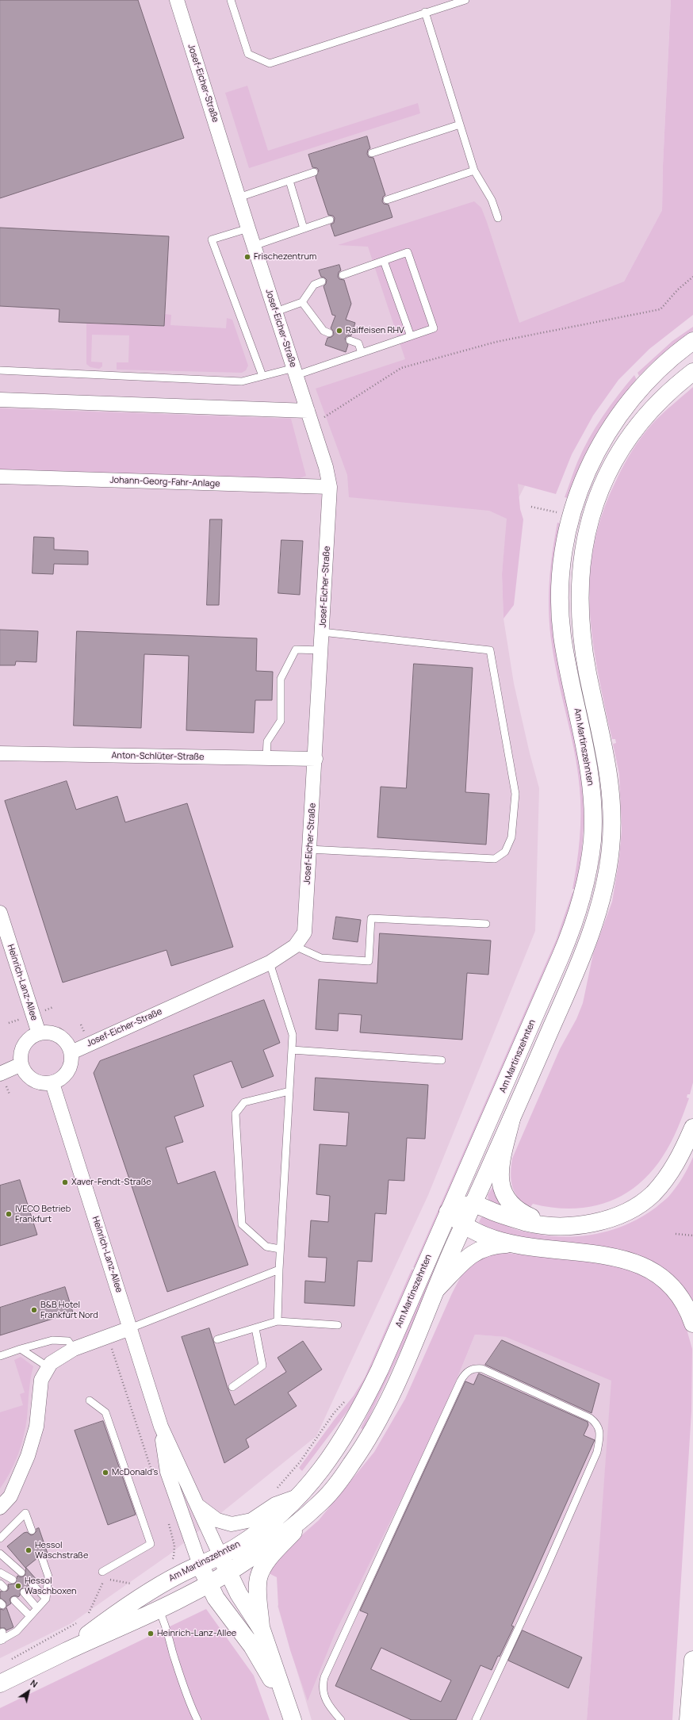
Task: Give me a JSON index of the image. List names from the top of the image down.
{
  "streets": {
    "main road": ["Am Martinszehnten"],
    "street": [
      "Josef-Eicher-Straße",
      "Johann-Georg-Fahr-Anlage",
      "Anton-Schlüter-Straße",
      "Heinrich-Lanz-Allee"
    ]
  },
  "crossings": [
    ["Josef-Eicher-Straße", "Johann-Georg-Fahr-Anlage"],
    ["Josef-Eicher-Straße", "Anton-Schlüter-Straße"],
    ["Josef-Eicher-Straße", "Heinrich-Lanz-Allee"],
    ["Am Martinszehnten", "Heinrich-Lanz-Allee"]
  ],
  "places": [
    "Frischezentrum",
    "Raiffeisen RHV",
    "Xaver-Fendt-Straße",
    "IVECO Betrieb Frankfurt",
    "B&B Hotel Frankfurt Nord",
    "McDonald's",
    "Hessol Waschstraße",
    "Hessol Waschboxen",
    "Heinrich-Lanz-Allee"
  ],
  "north": "top right"
}
